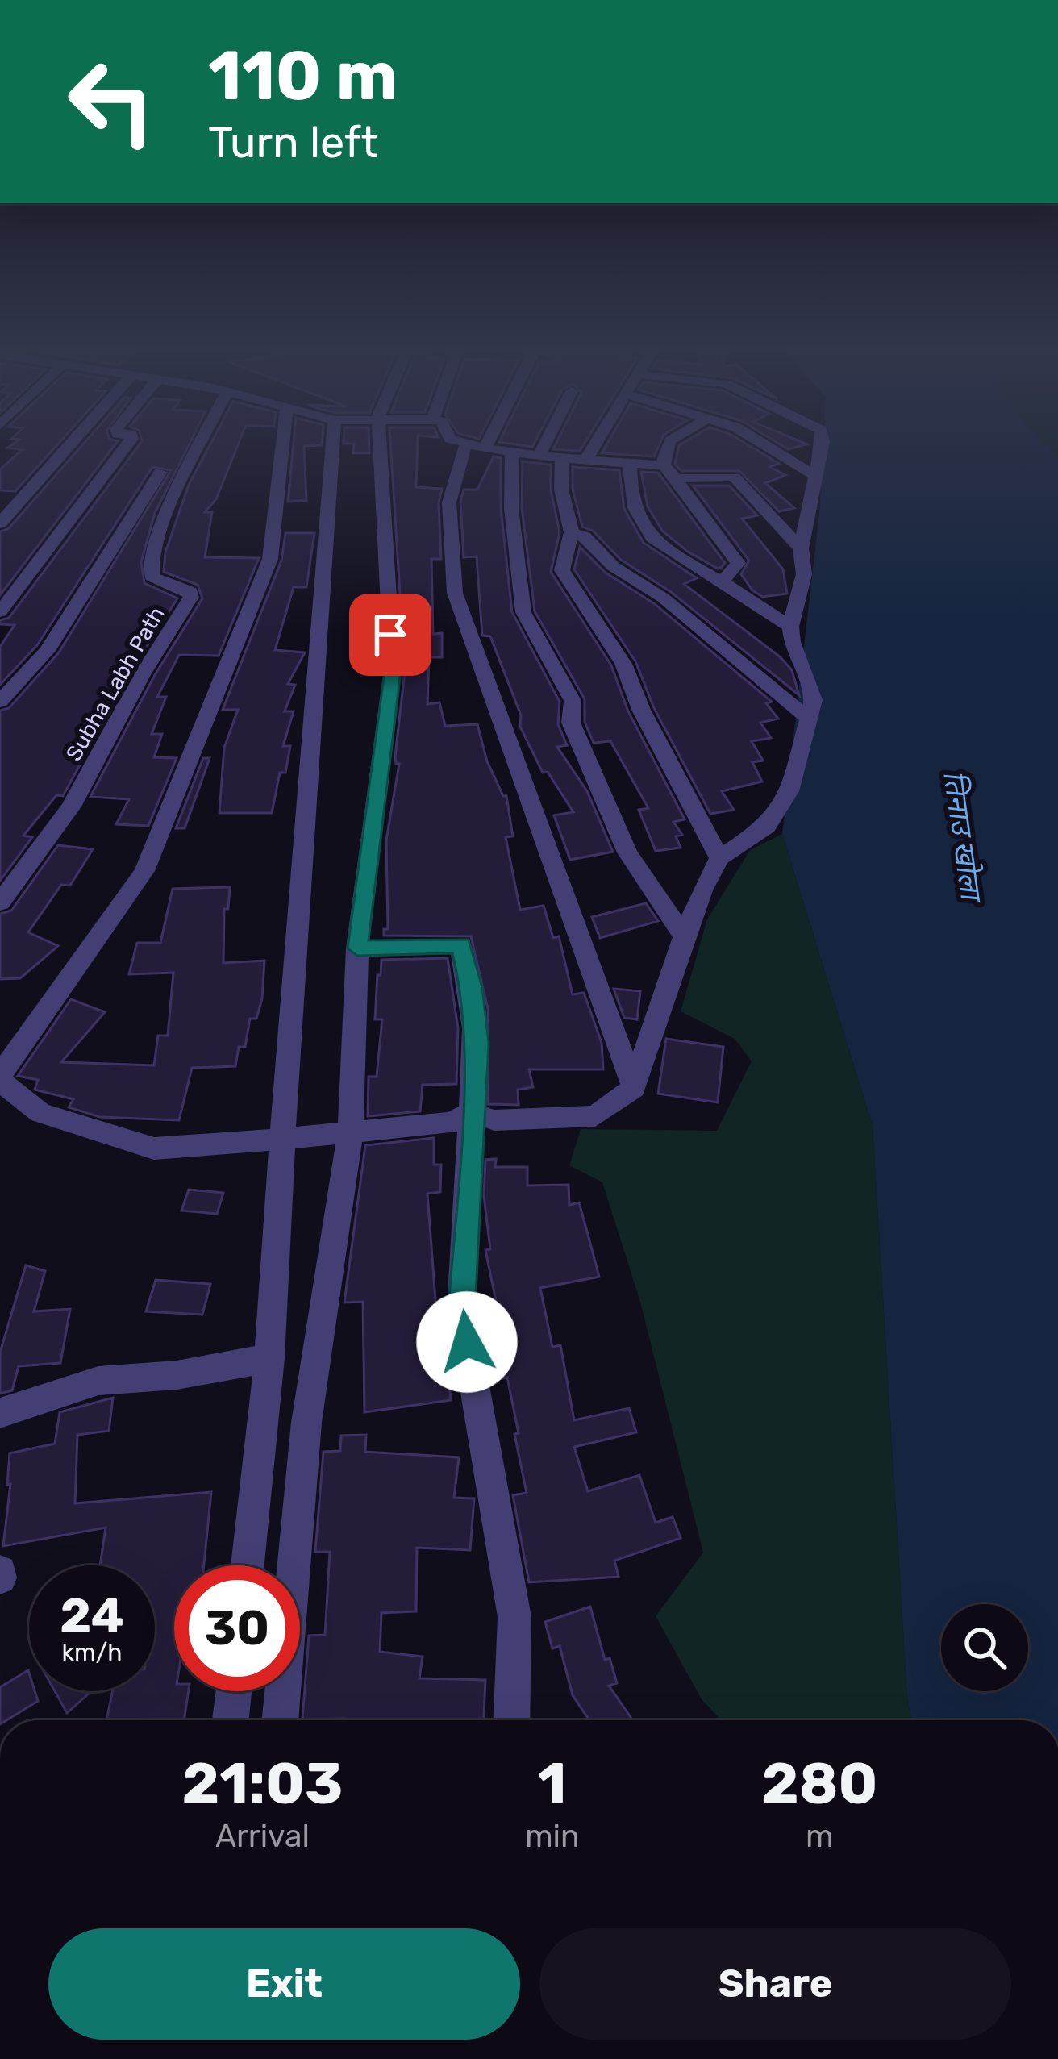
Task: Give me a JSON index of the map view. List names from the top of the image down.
{
  "streets": {
    "street": ["Subha Labh Path"]
  },
  "water": ["तिनाउ खोला"],
  "page": {
    "turn": ["110 m", "Turn left"],
    "speed": "24 km/h",
    "limit": "30",
    "eta": [
      "21:03",
      "Arrival",
      "1",
      "min",
      "280",
      "m"
    ],
    "buttons": ["Exit", "Share"]
  }
}
